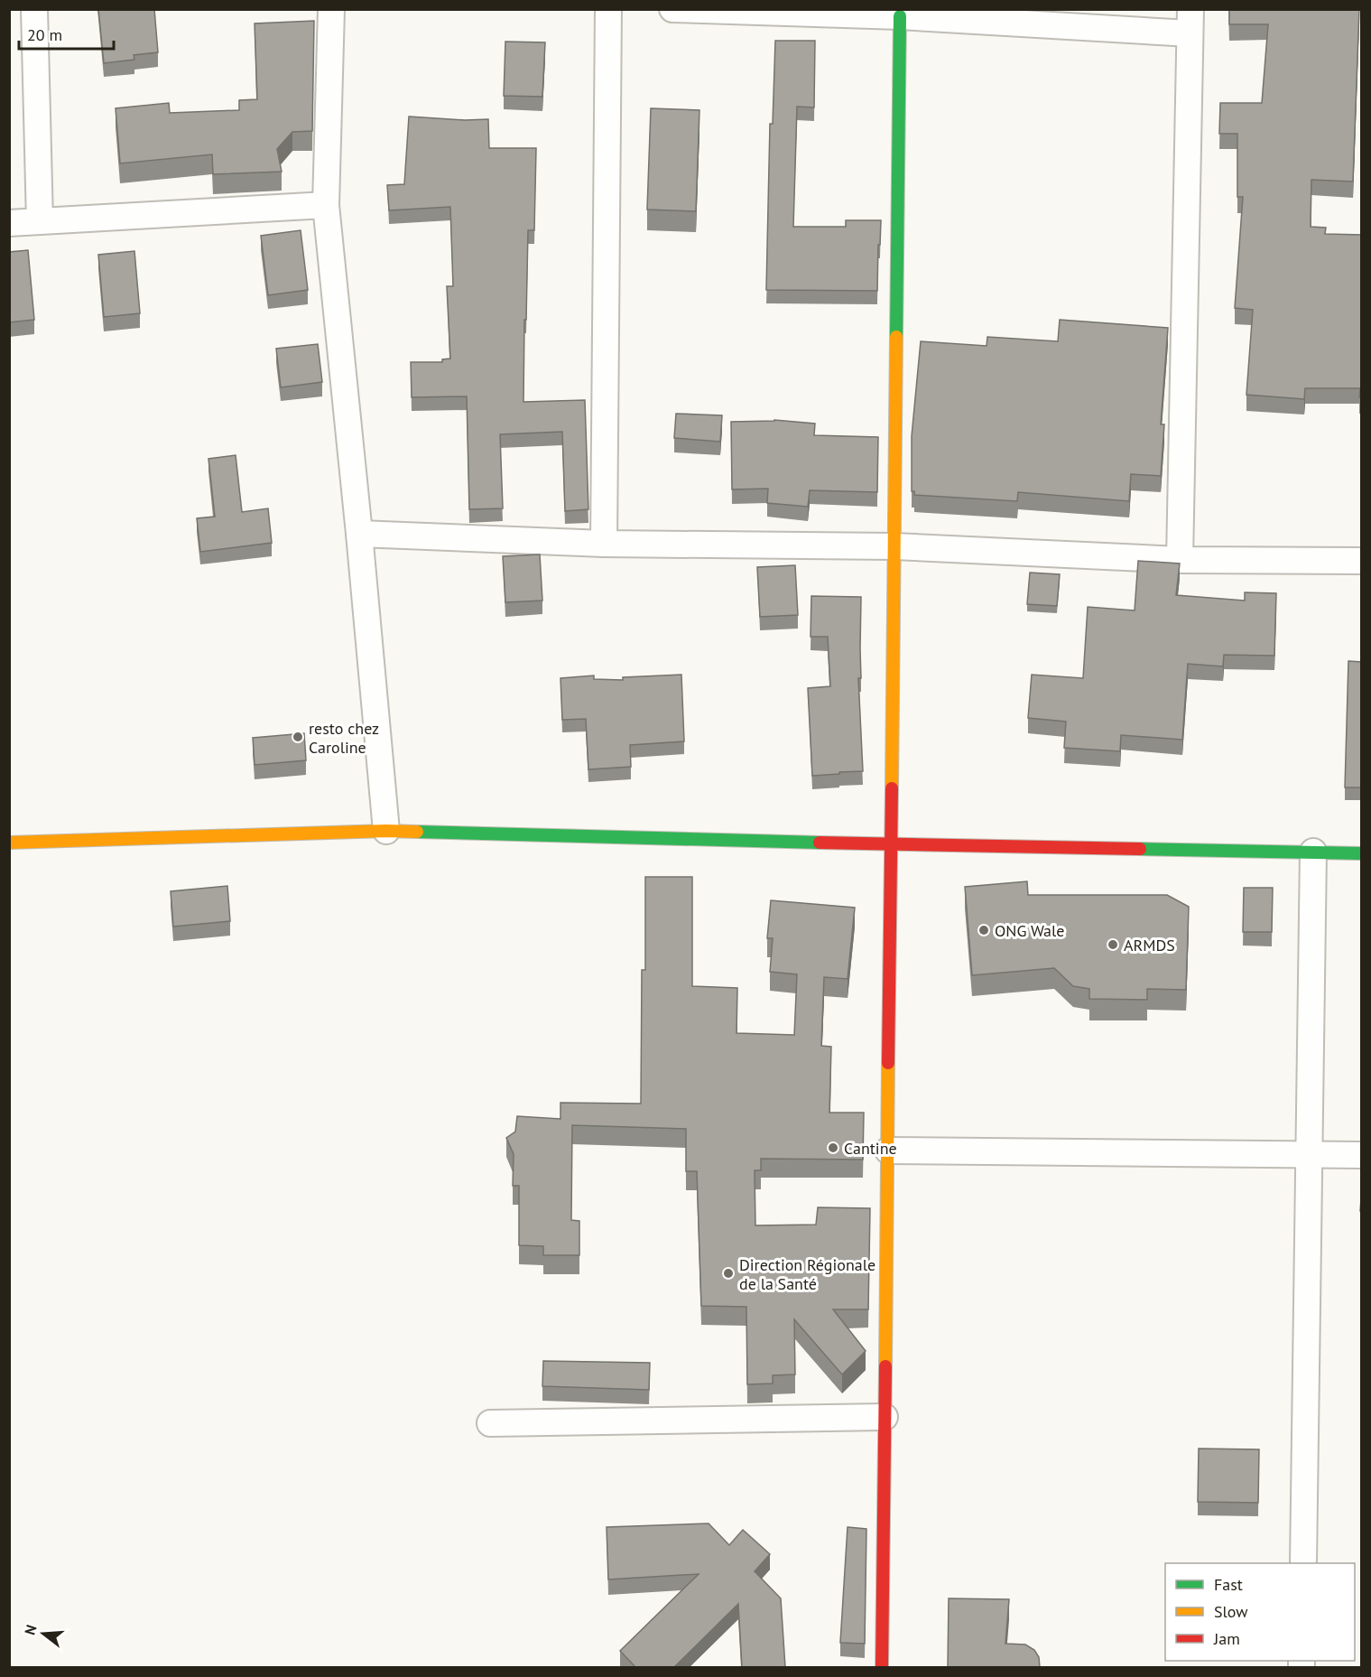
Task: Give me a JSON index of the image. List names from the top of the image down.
{
  "places": [
    "resto chez Caroline",
    "ONG Wale",
    "ARMDS",
    "Cantine",
    "Direction Régionale de la Santé"
  ],
  "legend": ["Fast", "Slow", "Jam"],
  "scale_bar": "20 m",
  "north": "left"
}
